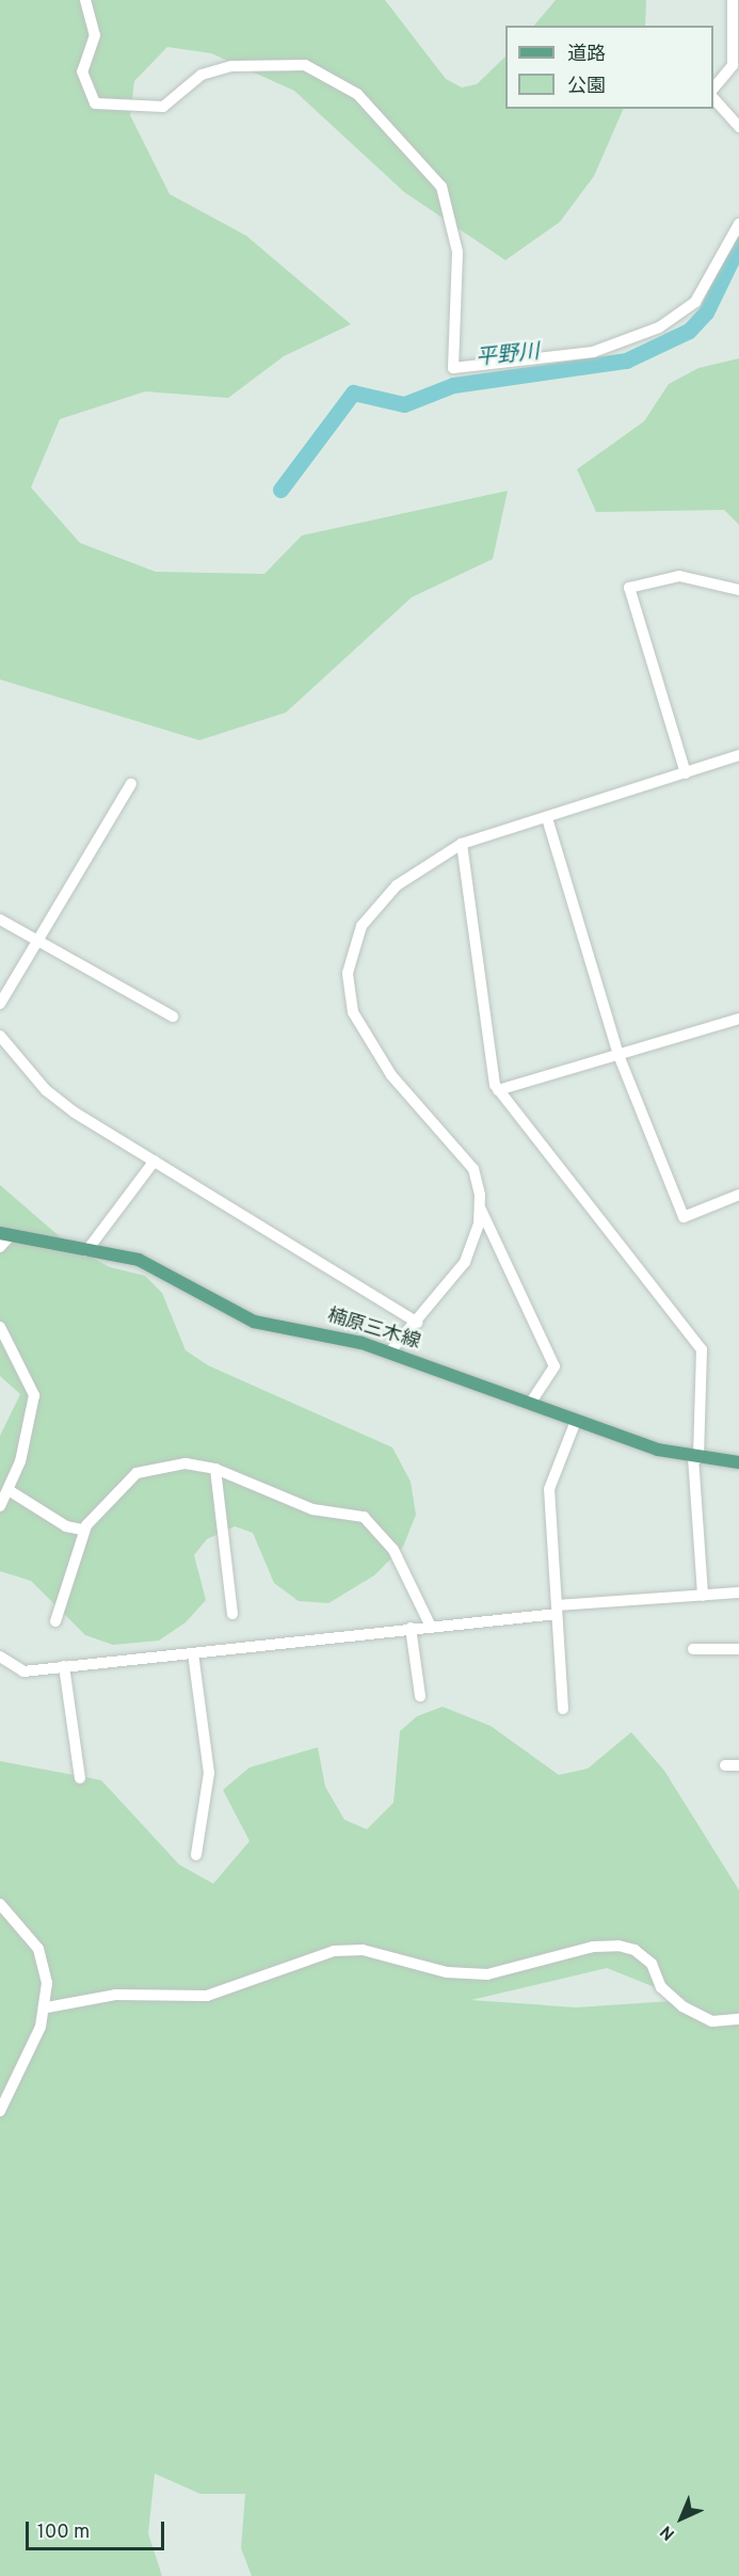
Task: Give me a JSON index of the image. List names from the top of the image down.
{
  "streets": {
    "main road": ["楠原三木線"]
  },
  "water": ["平野川"],
  "legend": ["道路", "公園"],
  "scale_bar": "100 m",
  "north": "bottom left"
}
